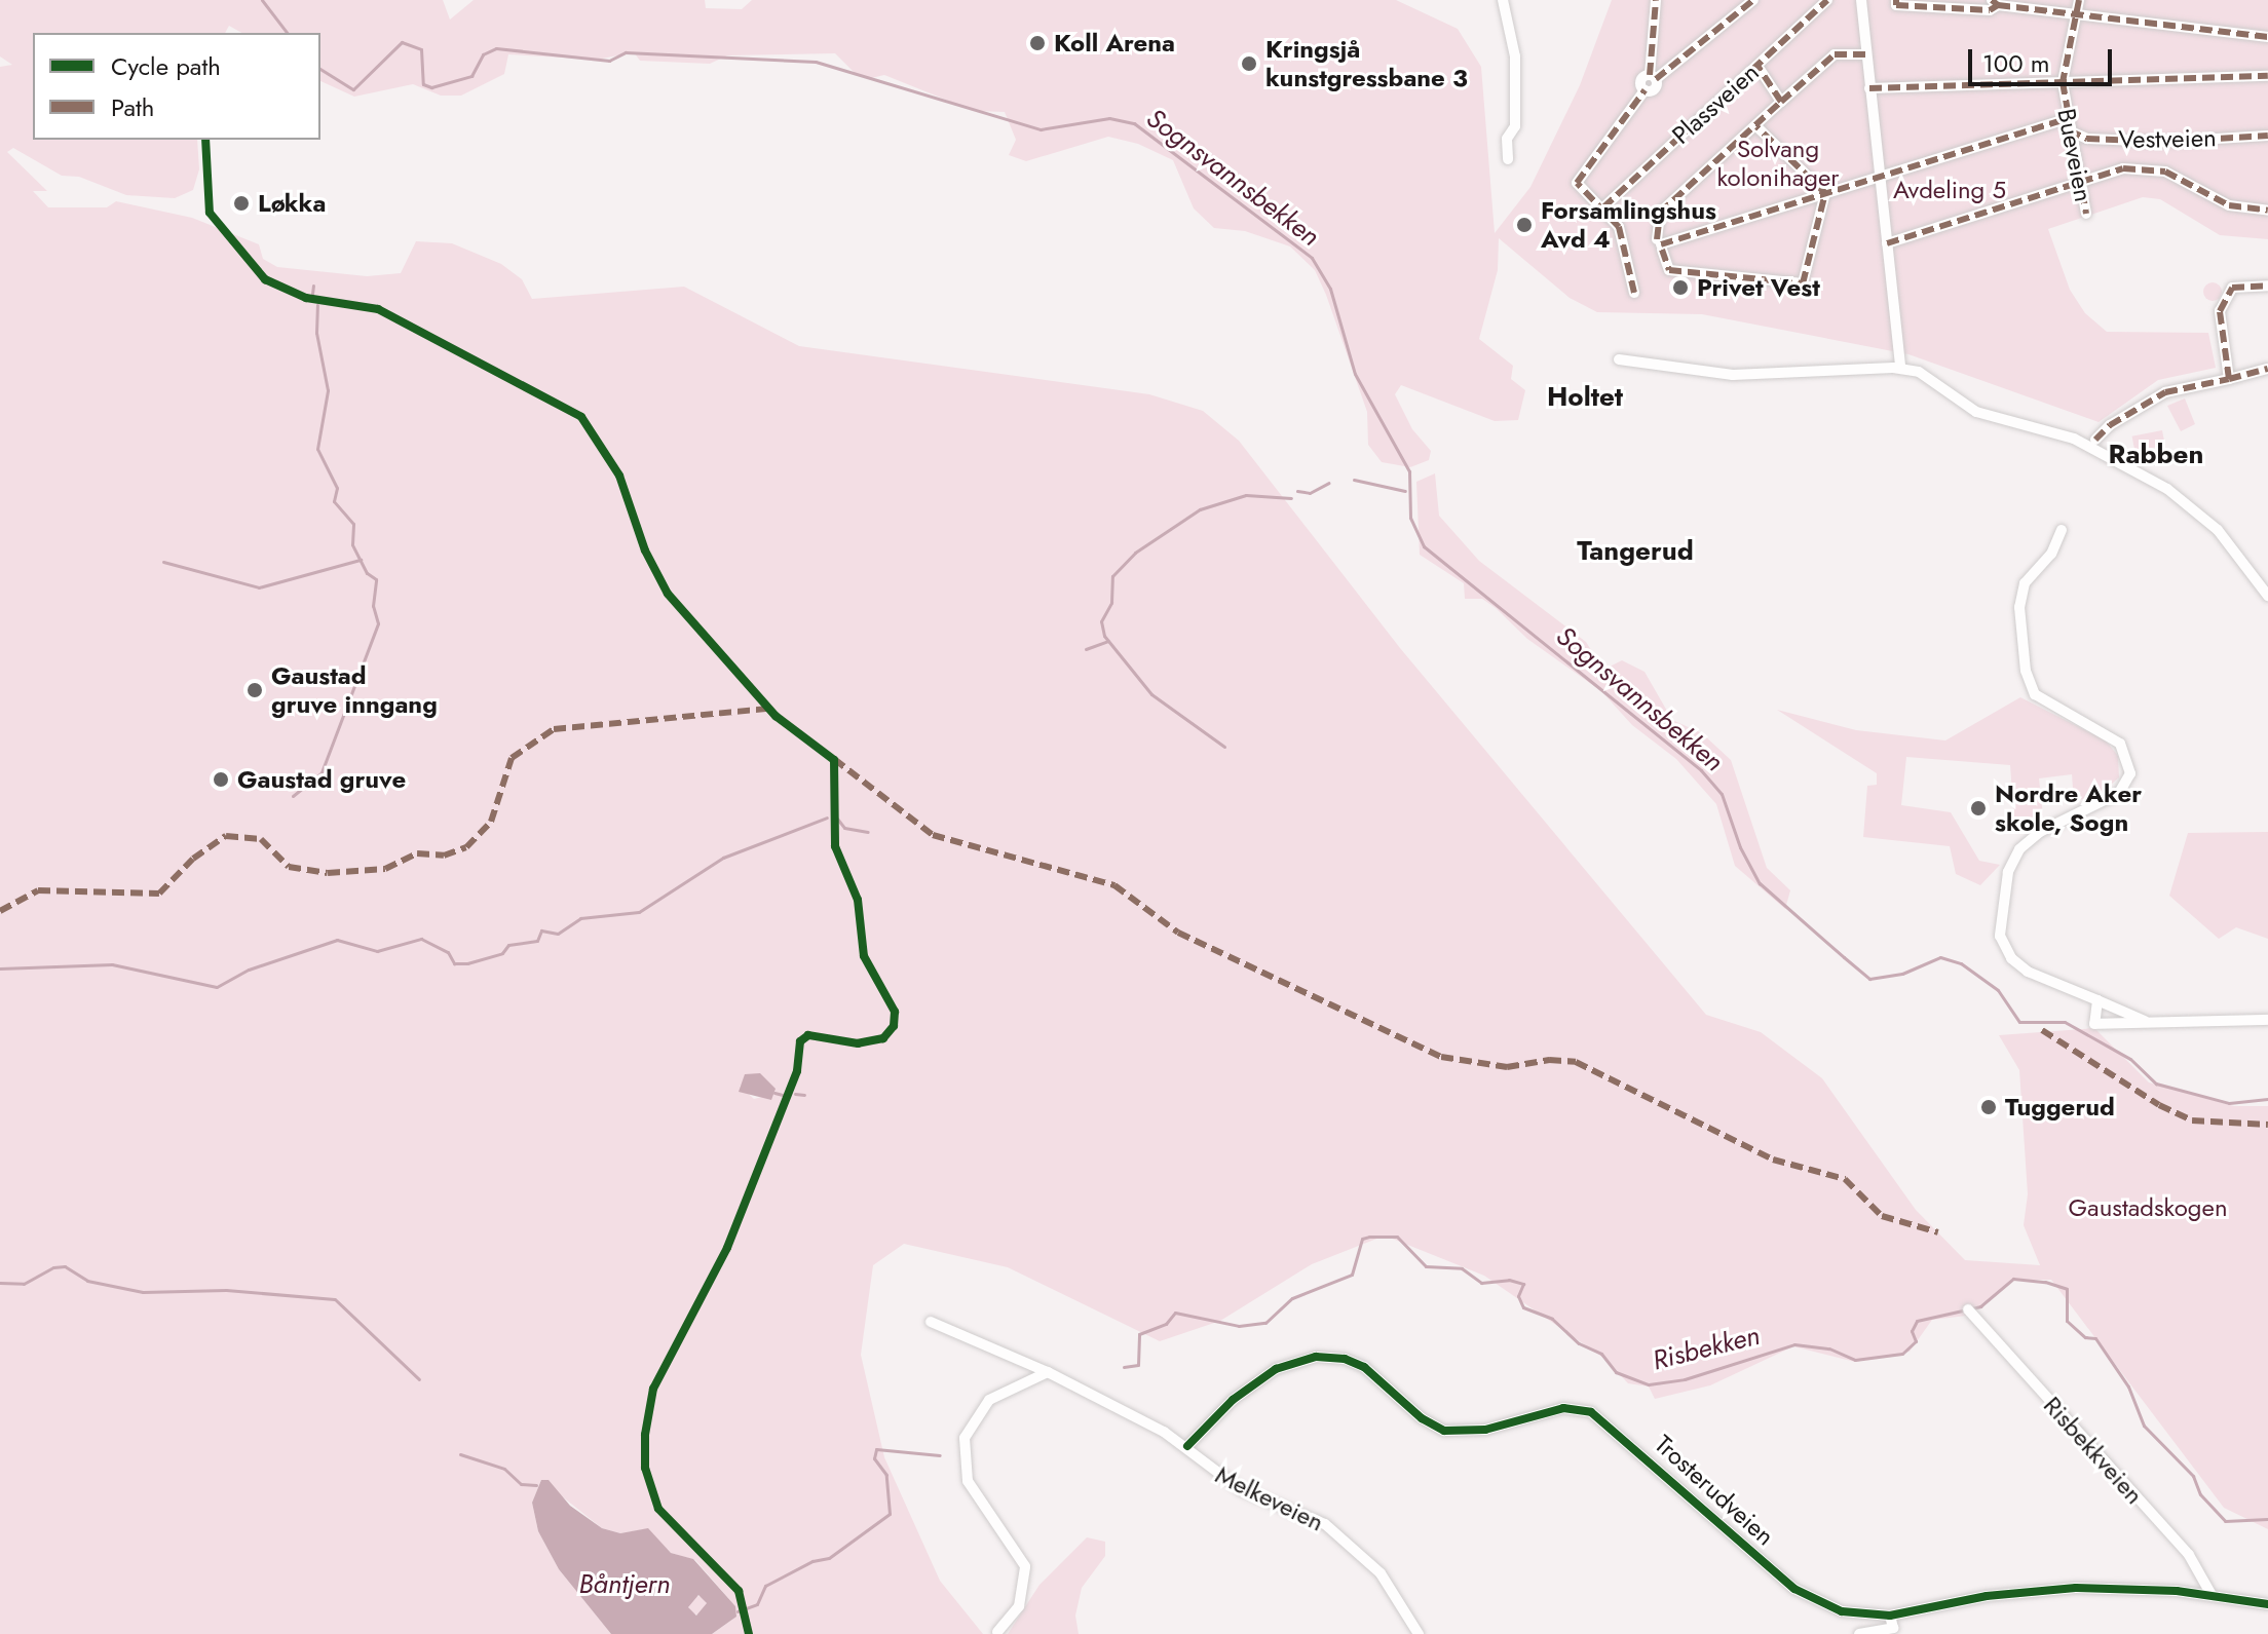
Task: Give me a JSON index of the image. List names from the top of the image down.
{
  "streets": {
    "street": [
      "Plassveien",
      "Vestveien",
      "Bueveien",
      "Risbekkveien",
      "Trosterudveien",
      "Melkeveien"
    ]
  },
  "crossings": [
    ["Vestveien", "Bueveien"],
    ["Risbekkveien", "Trosterudveien"],
    ["Trosterudveien", "Melkeveien"]
  ],
  "districts": ["Holtet", "Rabben", "Tangerud"],
  "water": ["Sognsvannsbekken", "Risbekken", "Båntjern"],
  "parks": ["Solvang kolonihager", "Avdeling 5", "Gaustadskogen"],
  "places": [
    "Koll Arena",
    "Kringsjå kunstgressbane 3",
    "Løkka",
    "Forsamlingshus Avd 4",
    "Privet Vest",
    "Gaustad gruve inngang",
    "Gaustad gruve",
    "Nordre Aker skole, Sogn",
    "Tuggerud"
  ],
  "legend": ["Cycle path", "Path"],
  "scale_bar": "100 m"
}
